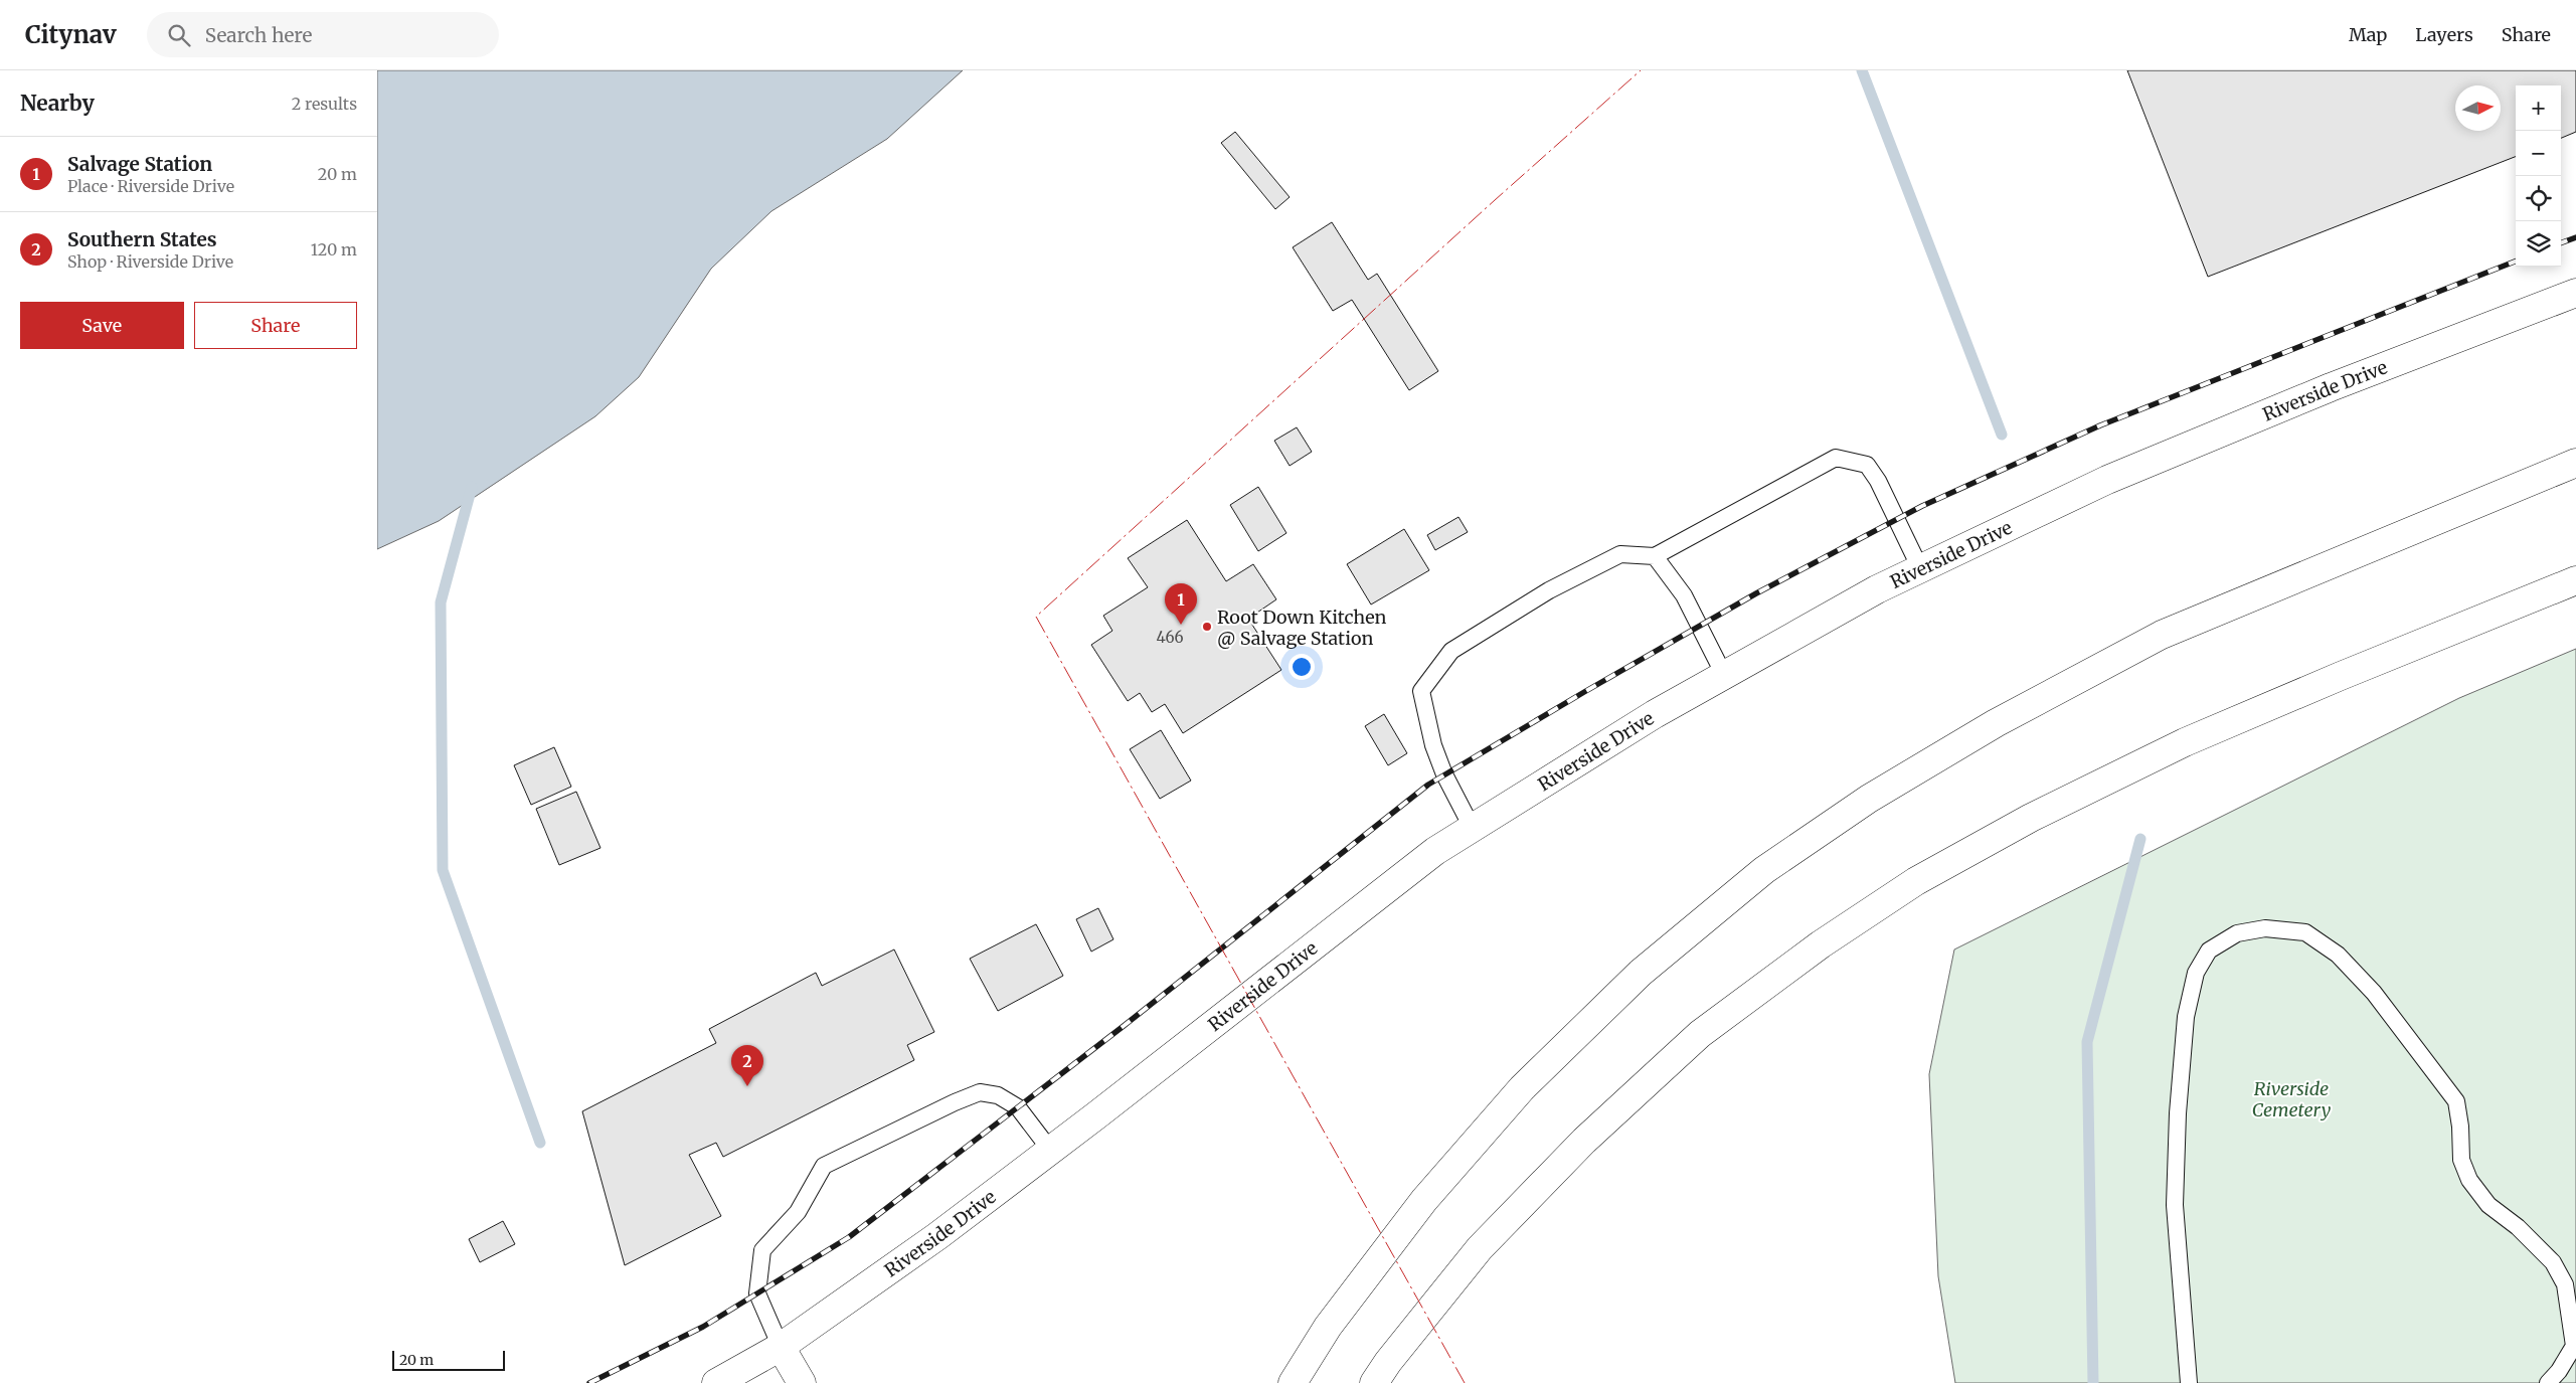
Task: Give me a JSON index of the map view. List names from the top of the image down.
{
  "streets": {
    "main road": ["Riverside Drive"]
  },
  "parks": ["Riverside Cemetery"],
  "places": ["Root Down Kitchen @ Salvage Station"],
  "house_numbers": ["466"],
  "scale_bar": "20 m",
  "north": "right",
  "page": {
    "header": "Citynav",
    "search": "Search here",
    "nav": ["Map", "Layers", "Share"],
    "heading": ["Nearby", "2 results"],
    "map_buttons": ["+", "−"],
    "list": [
      {
        "mark": "1",
        "name": "Salvage Station",
        "note": "Place · Riverside Drive",
        "value": "20 m"
      },
      {
        "mark": "2",
        "name": "Southern States",
        "note": "Shop · Riverside Drive",
        "value": "120 m"
      }
    ],
    "buttons": ["Save", "Share"],
    "pins": ["1", "2"],
    "scale": "20 m"
  }
}
